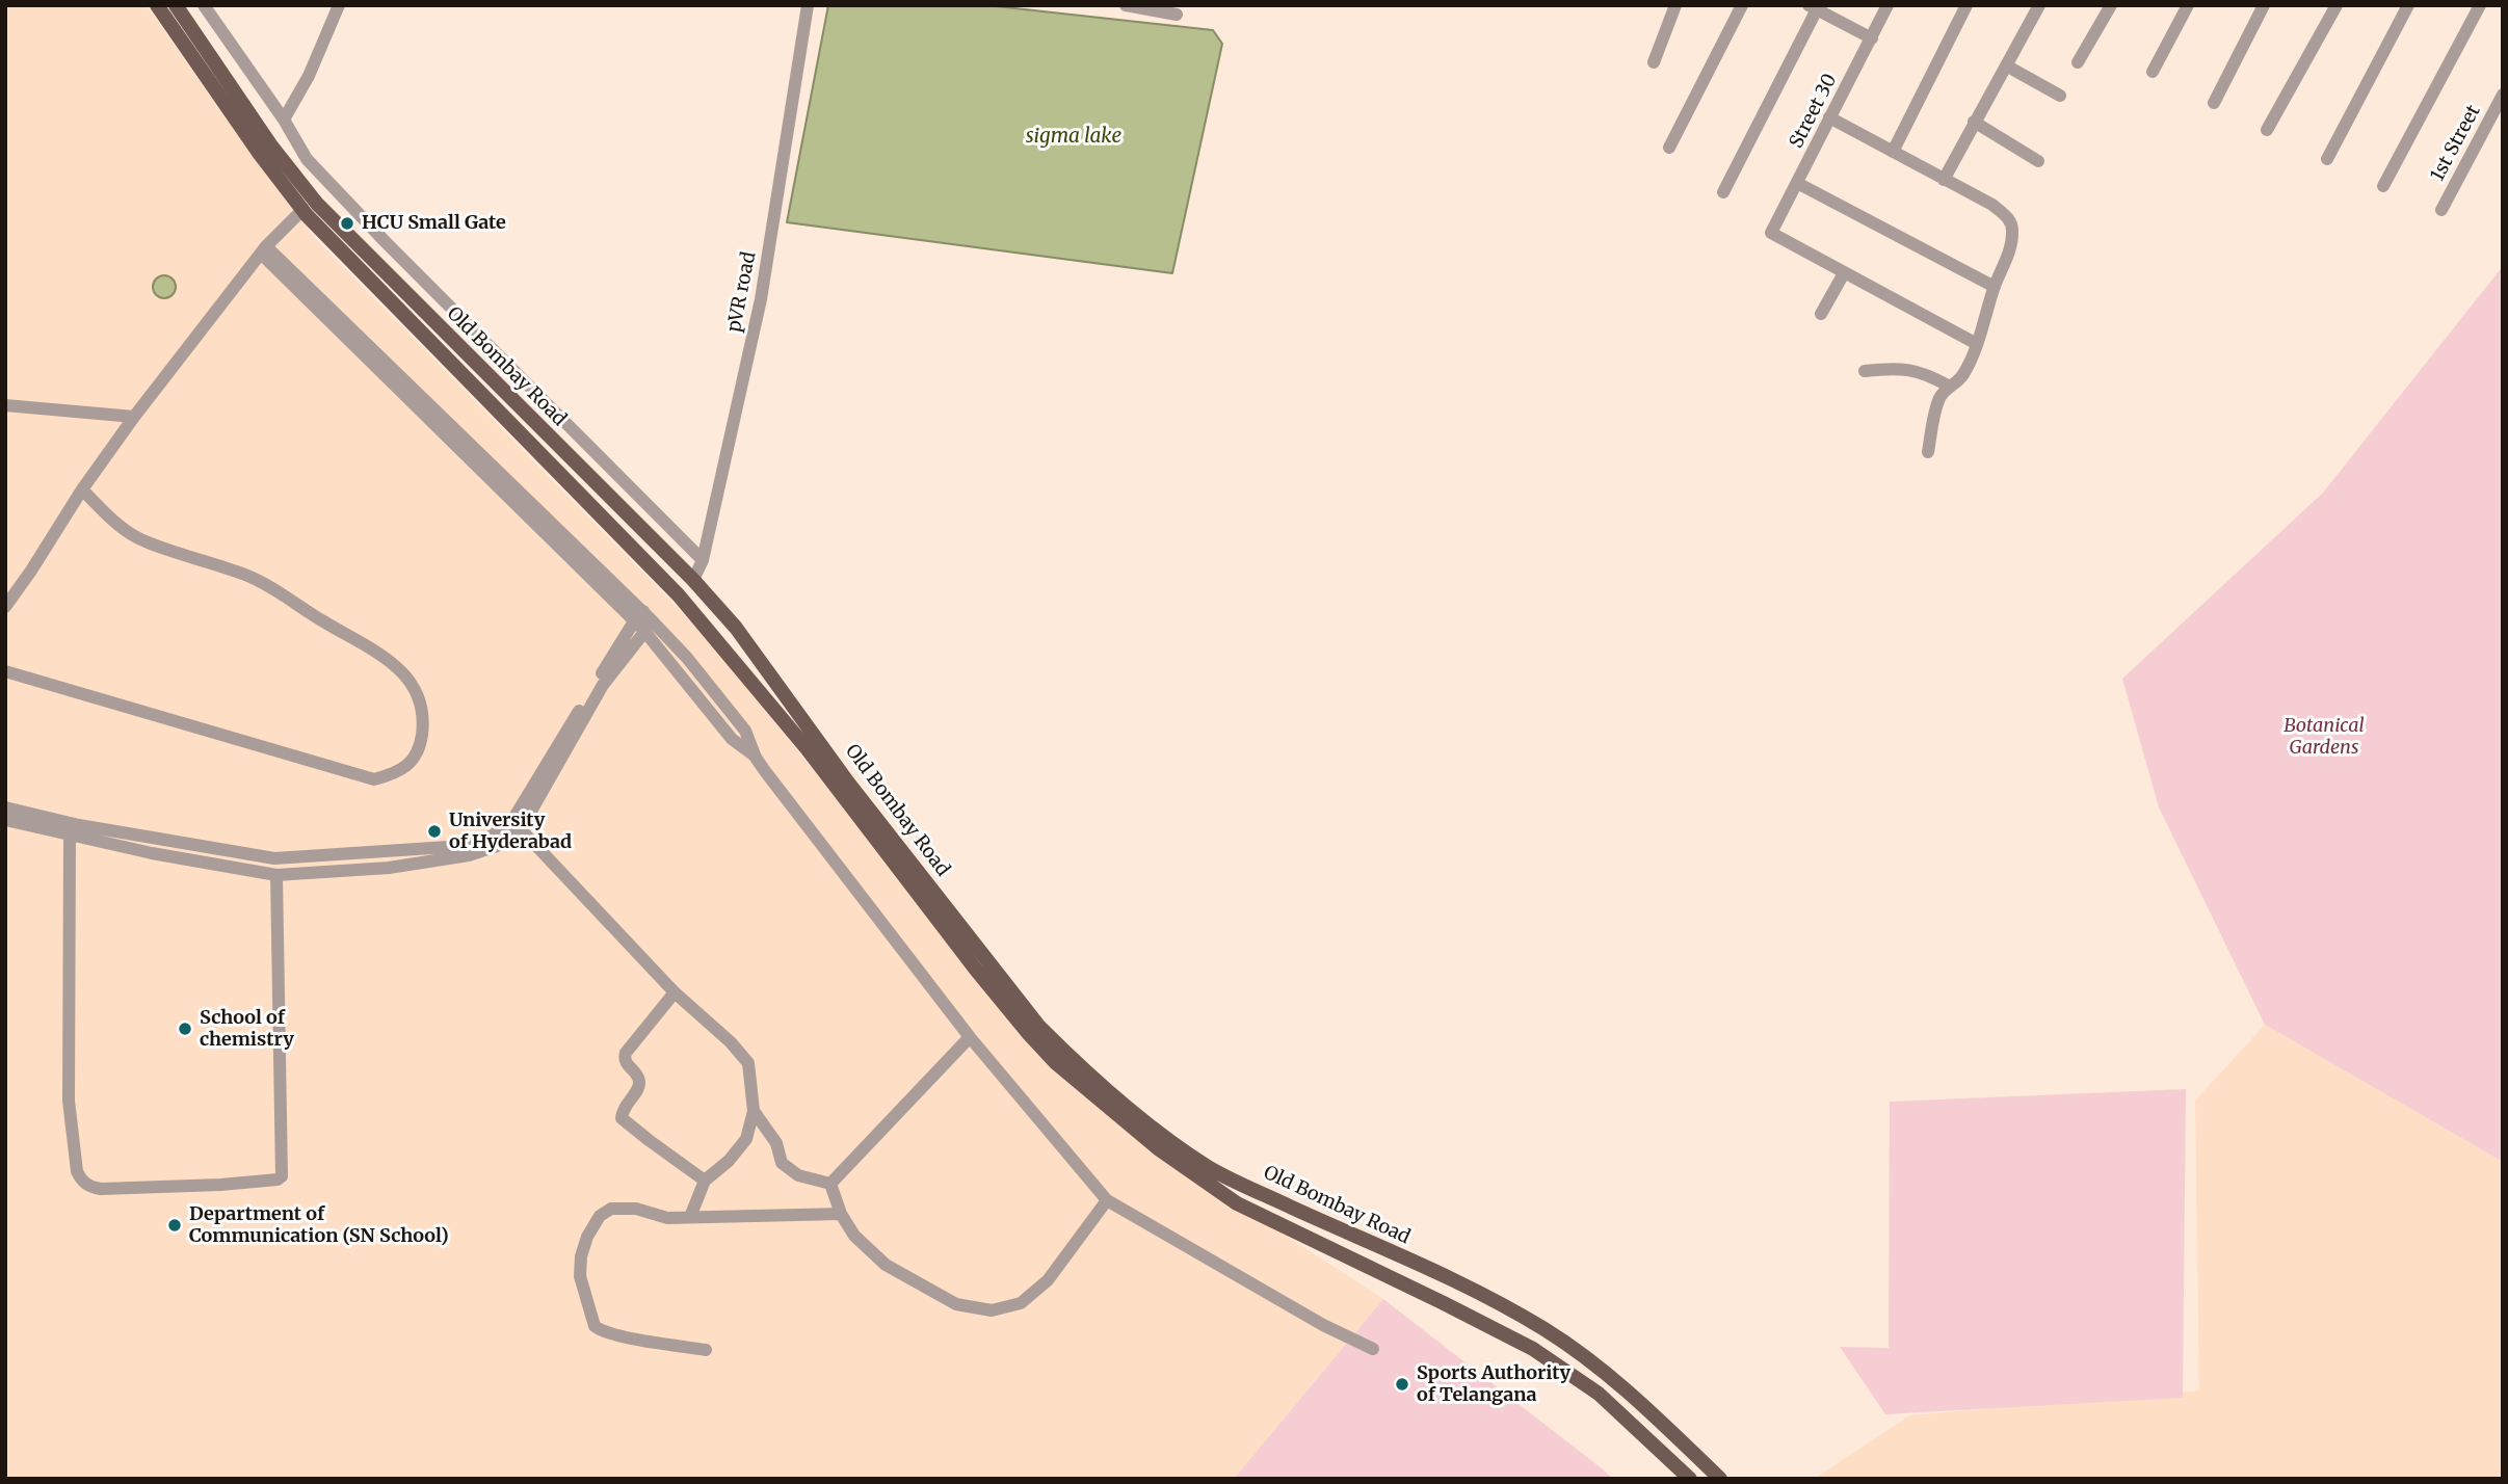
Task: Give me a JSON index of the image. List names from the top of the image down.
{
  "streets": {
    "main road": ["Old Bombay Road"],
    "street": ["Street 30", "1st Street", "pVR road"]
  },
  "crossings": [
    ["pVR road", "Old Bombay Road"]
  ],
  "water": ["sigma lake"],
  "parks": ["Botanical Gardens"],
  "places": [
    "HCU Small Gate",
    "University of Hyderabad",
    "School of chemistry",
    "Department of Communication (SN School)",
    "Sports Authority of Telangana"
  ]
}
